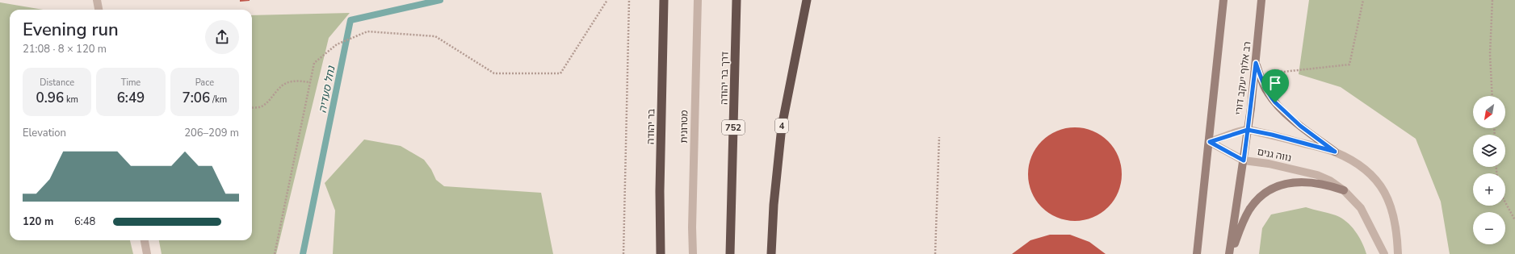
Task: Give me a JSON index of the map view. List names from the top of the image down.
{
  "streets": {
    "highway": [
      "דרך בר יהודה",
      "4",
      "בר יהודה",
      "752"
    ],
    "main road": ["רב אלוף יעקב דורי"],
    "street": ["מטרונית", "נווה גנים"]
  },
  "crossings": [
    ["רב אלוף יעקב דורי", "נווה גנים"]
  ],
  "water": ["נחל סעדיה"],
  "north": "bottom left",
  "page": {
    "heading": ["Evening run", "21:08 · 8 × 120 m"],
    "stats": [
      ["Distance", "0.96 km"],
      ["Time", "6:49"],
      ["Pace", "7:06 /km"]
    ],
    "map_buttons": ["+", "−"],
    "chart": ["Elevation", "206–209 m"],
    "list": [
      {
        "name": "120 m",
        "note": "6:48"
      }
    ]
  }
}
